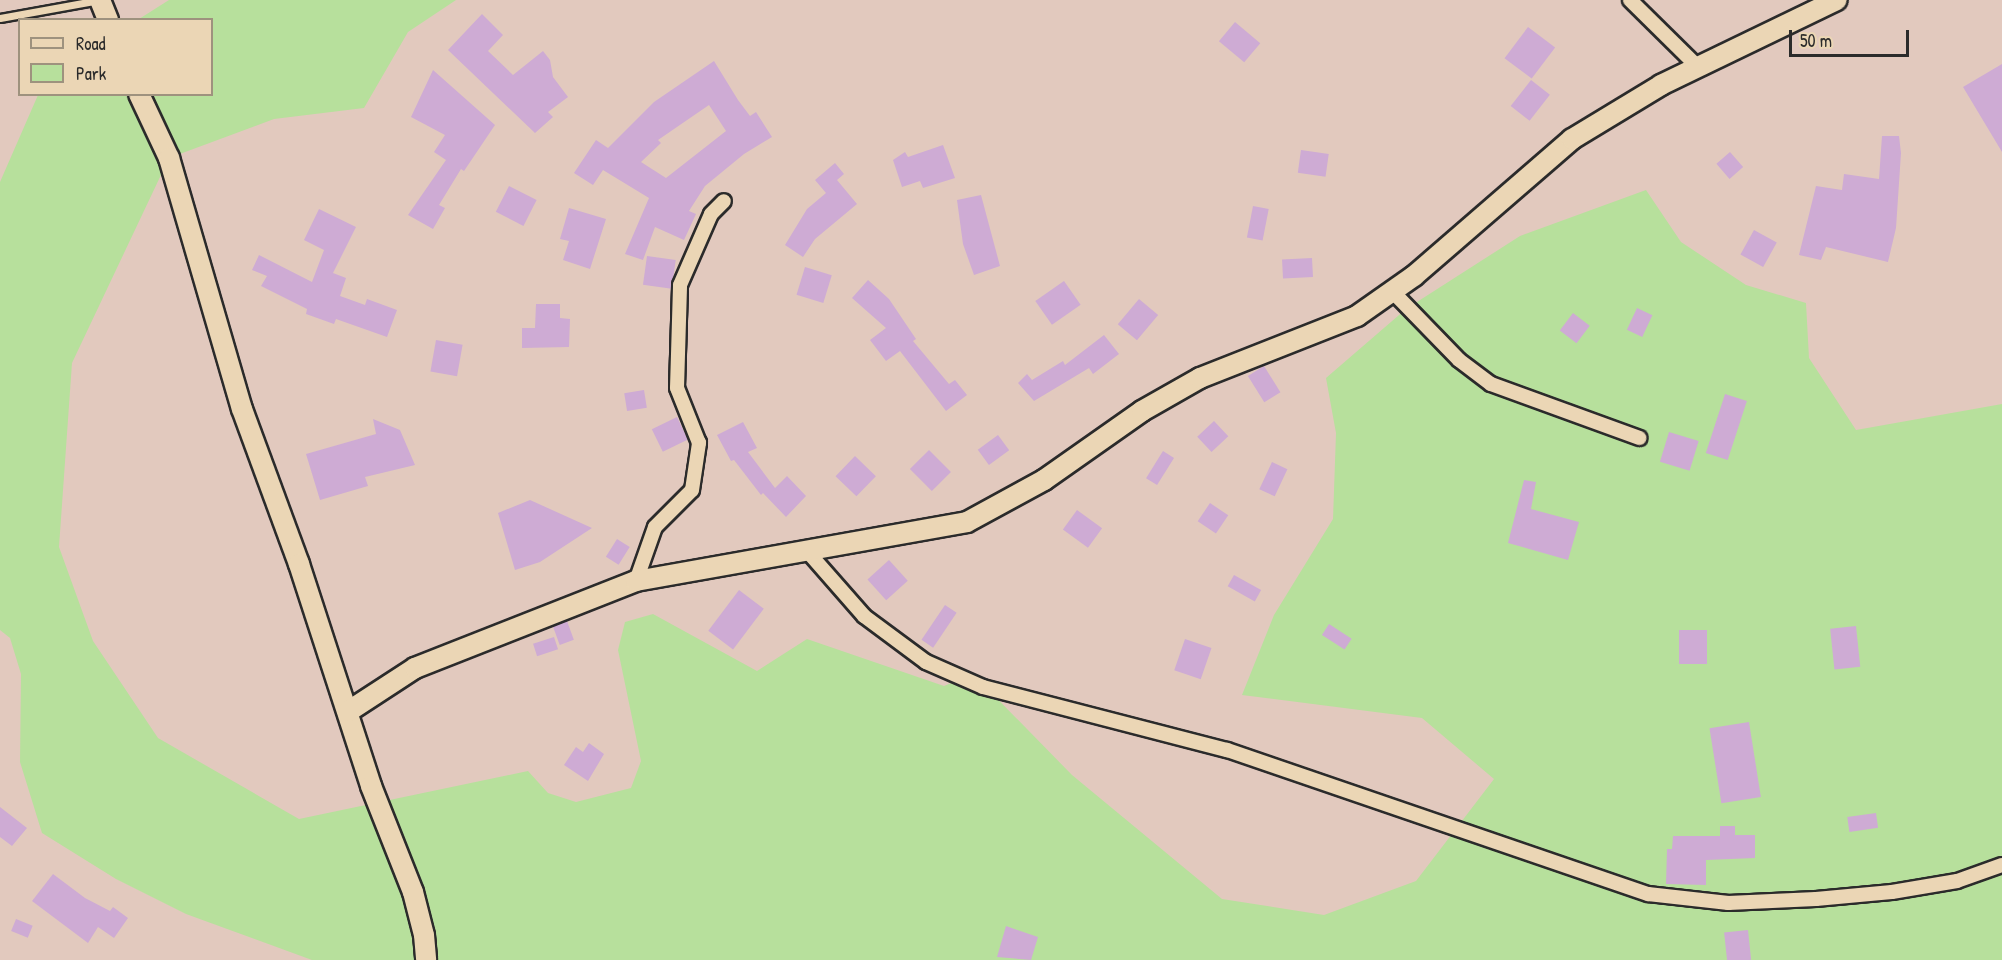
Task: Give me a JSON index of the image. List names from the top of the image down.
{
  "legend": ["Road", "Park"],
  "scale_bar": "50 m"
}
